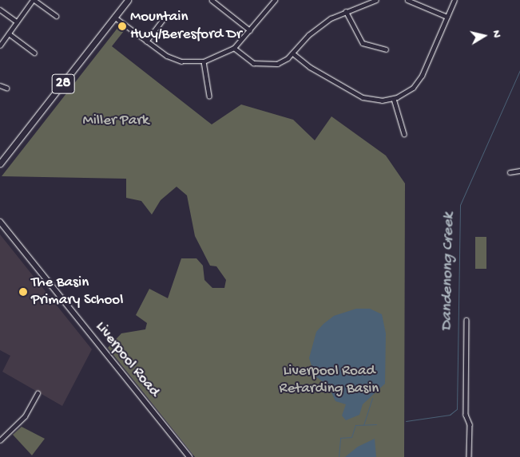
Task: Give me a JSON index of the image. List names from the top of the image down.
{
  "streets": {
    "main road": ["28", "Liverpool Road"]
  },
  "water": ["Dandenong Creek"],
  "parks": ["Miller Park", "Liverpool Road Retarding Basin"],
  "places": ["Mountain Hwy/Beresford Dr", "The Basin Primary School"],
  "north": "right"
}
